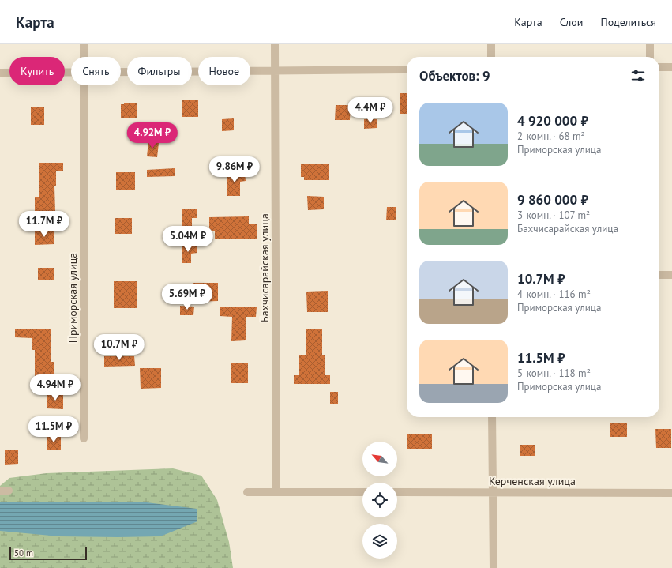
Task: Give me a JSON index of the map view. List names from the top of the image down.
{
  "streets": {
    "street": ["Бахчисарайская улица", "Приморская улица", "Керченская улица"]
  },
  "scale_bar": "50 m",
  "north": "top left",
  "page": {
    "header": "Карта",
    "nav": ["Карта", "Слои", "Поделиться"],
    "chip": [
      "Купить",
      "Снять",
      "Фильтры",
      "Новое"
    ],
    "heading": "Объектов: 9",
    "list": [
      {
        "name": "4 920 000 ₽",
        "note": "2-комн. · 68 m² · Приморская улица"
      },
      {
        "name": "9 860 000 ₽",
        "note": "3-комн. · 107 m² · Бахчисарайская улица"
      },
      {
        "name": "10.7M ₽",
        "note": "4-комн. · 116 m² · Приморская улица"
      },
      {
        "name": "11.5M ₽",
        "note": "5-комн. · 118 m² · Приморская улица"
      }
    ],
    "price": [
      "4.4M ₽",
      "4.92M ₽",
      "9.86M ₽",
      "11.7M ₽",
      "5.04M ₽",
      "5.69M ₽",
      "10.7M ₽",
      "4.94M ₽",
      "11.5M ₽"
    ],
    "scale": "50 m"
  }
}
